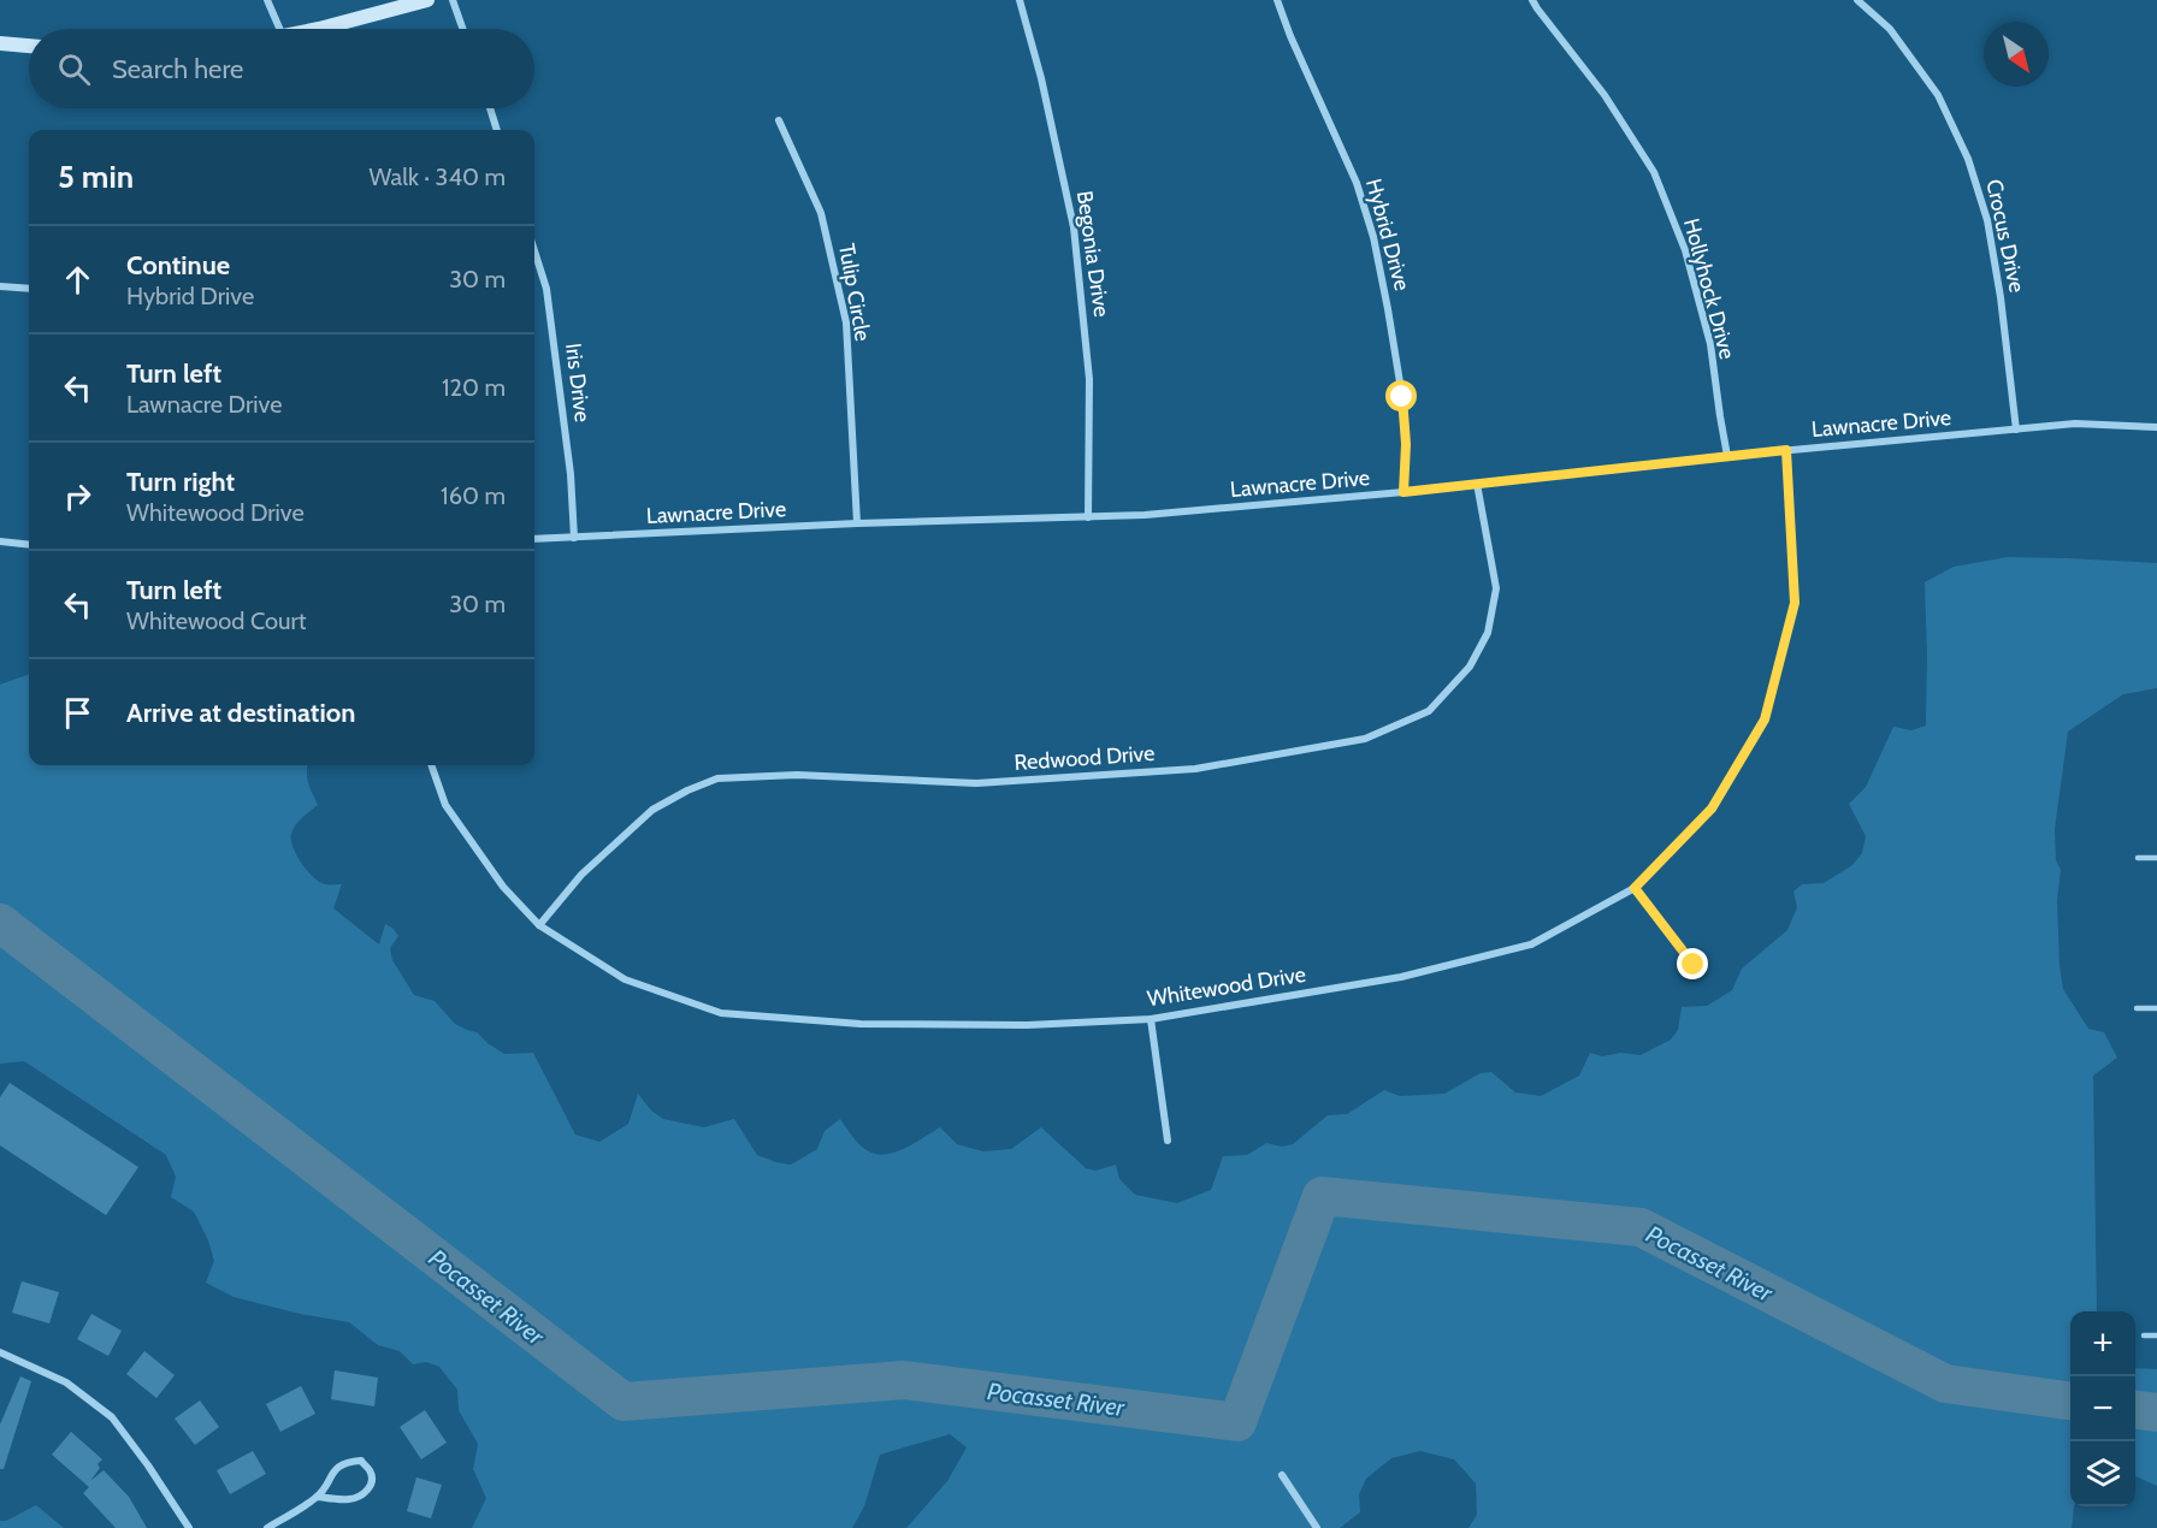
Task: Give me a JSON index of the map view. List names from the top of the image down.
{
  "streets": {
    "street": [
      "Hybrid Drive",
      "Crocus Drive",
      "Begonia Drive",
      "Hollyhock Drive",
      "Tulip Circle",
      "Iris Drive",
      "Lawnacre Drive",
      "Redwood Drive",
      "Whitewood Drive"
    ]
  },
  "crossings": [
    ["Hybrid Drive", "Lawnacre Drive"],
    ["Crocus Drive", "Lawnacre Drive"],
    ["Begonia Drive", "Lawnacre Drive"],
    ["Hollyhock Drive", "Lawnacre Drive"],
    ["Tulip Circle", "Lawnacre Drive"],
    ["Iris Drive", "Lawnacre Drive"],
    ["Lawnacre Drive", "Redwood Drive"],
    ["Lawnacre Drive", "Whitewood Drive"],
    ["Redwood Drive", "Whitewood Drive"]
  ],
  "water": ["Pocasset River"],
  "north": "bottom right",
  "page": {
    "search": "Search here",
    "heading": ["5 min", "Walk · 340 m"],
    "list": [
      ["Continue", "Hybrid Drive", "30 m"],
      ["Turn left", "Lawnacre Drive", "120 m"],
      ["Turn right", "Whitewood Drive", "160 m"],
      ["Turn left", "Whitewood Court", "30 m"],
      "Arrive at destination"
    ],
    "map_buttons": ["+", "−"]
  }
}
